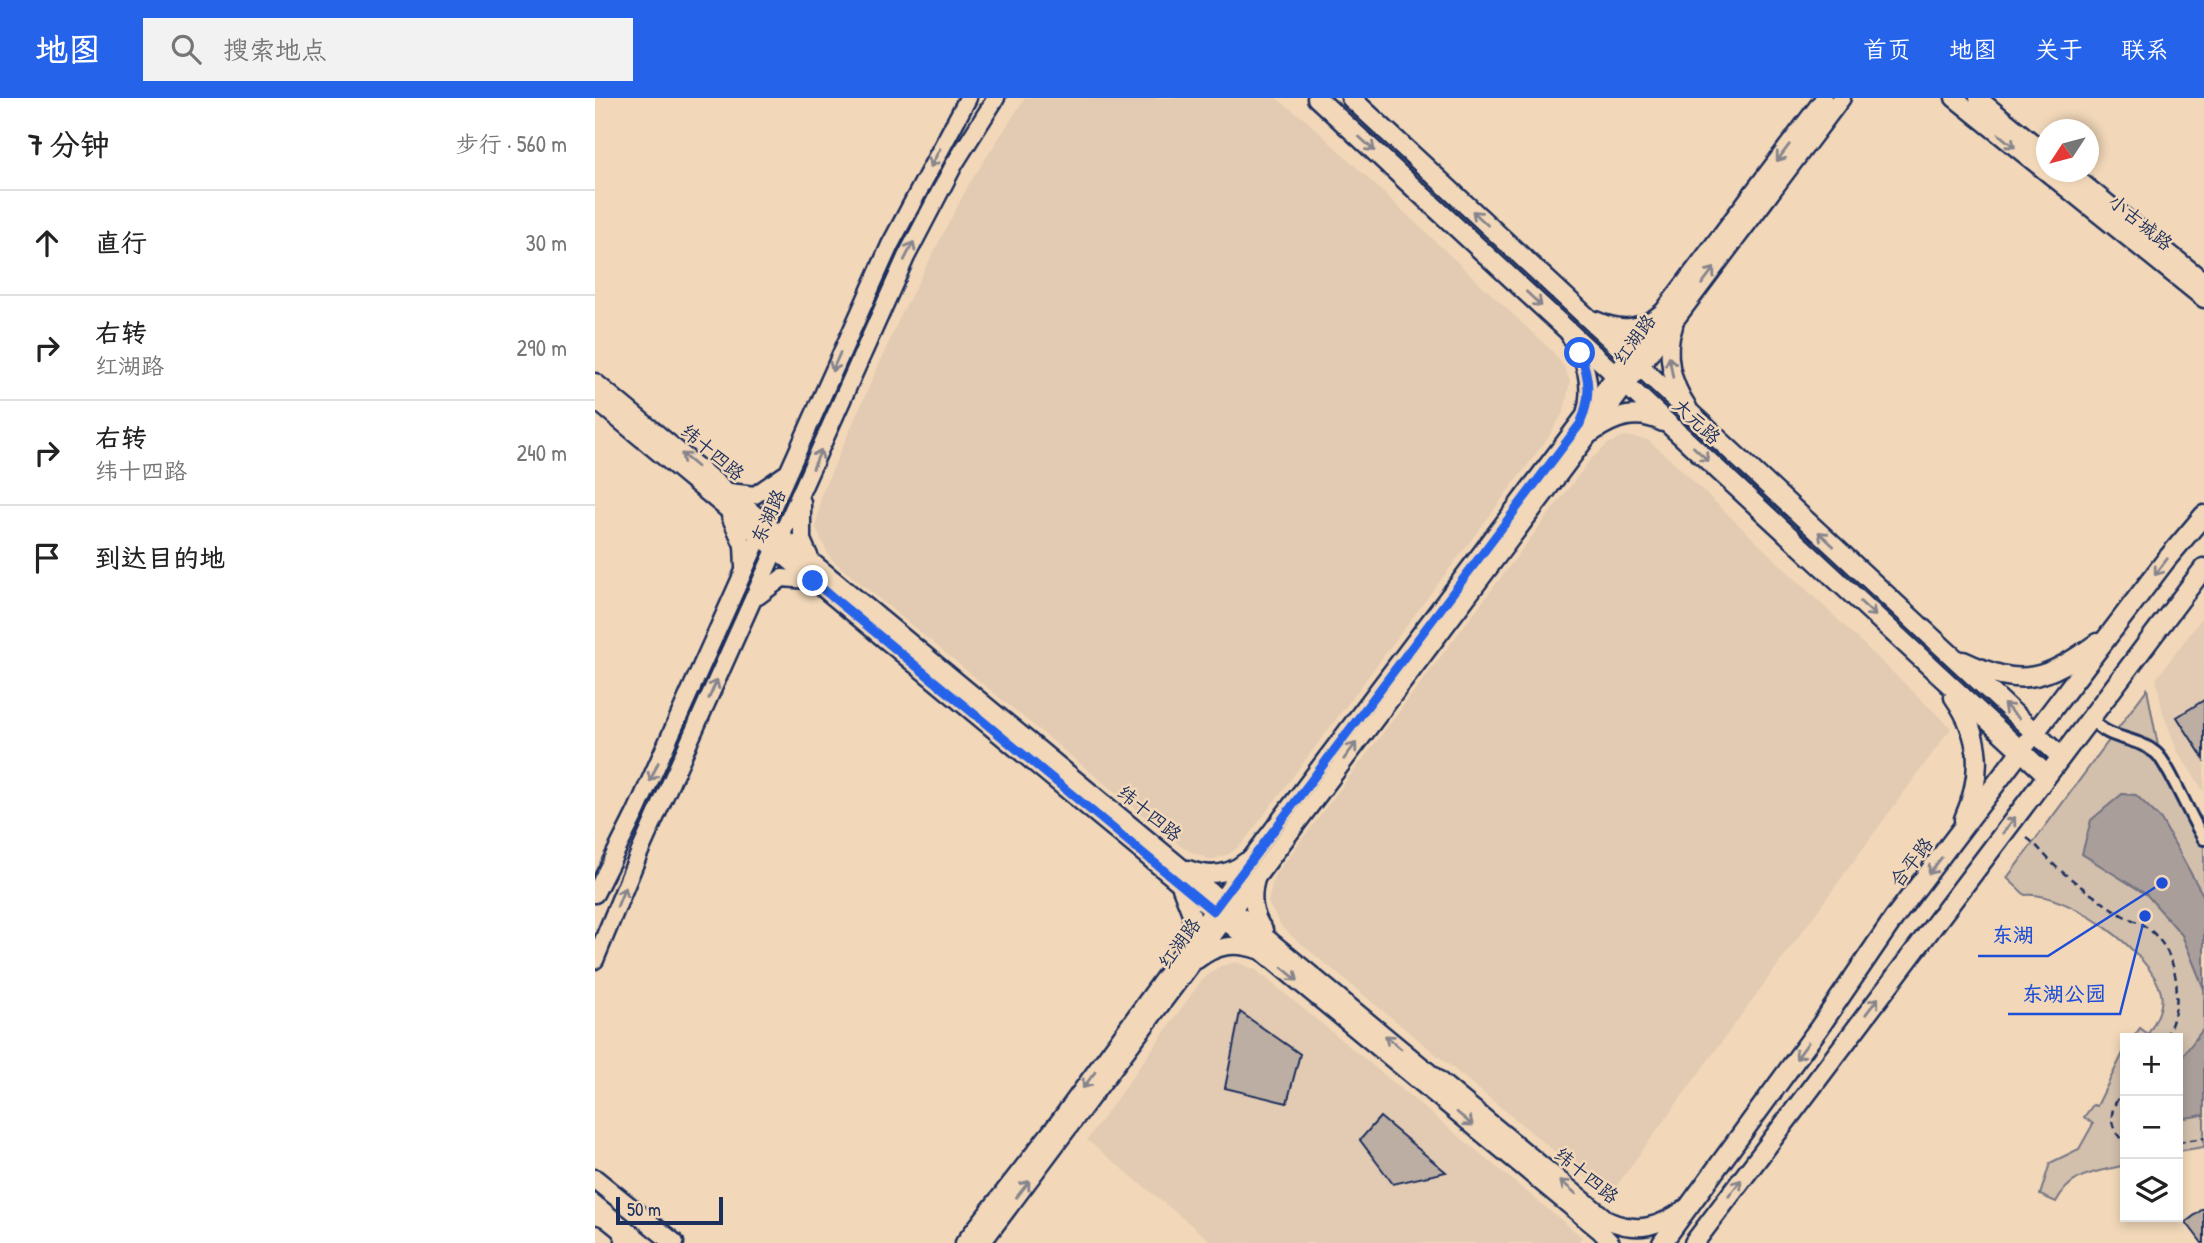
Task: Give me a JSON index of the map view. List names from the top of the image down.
{
  "streets": {
    "main road": [
      "小古城路",
      "红湖路",
      "大元路",
      "纬十四路",
      "东湖路",
      "合平路"
    ]
  },
  "crossings": [
    ["红湖路", "大元路"],
    ["红湖路", "纬十四路"],
    ["大元路", "合平路"],
    ["纬十四路", "东湖路"],
    ["纬十四路", "合平路"]
  ],
  "places": ["东湖", "东湖公园"],
  "scale_bar": "50 m",
  "north": "bottom left",
  "page": {
    "header": "地图",
    "search": "搜索地点",
    "nav": [
      "首页",
      "地图",
      "关于",
      "联系"
    ],
    "heading": ["7 分钟", "步行 · 560 m"],
    "list": [
      ["直行", "30 m"],
      ["右转", "红湖路", "290 m"],
      ["右转", "纬十四路", "240 m"],
      "到达目的地"
    ],
    "map_buttons": ["+", "−"],
    "scale": "50 m"
  }
}
